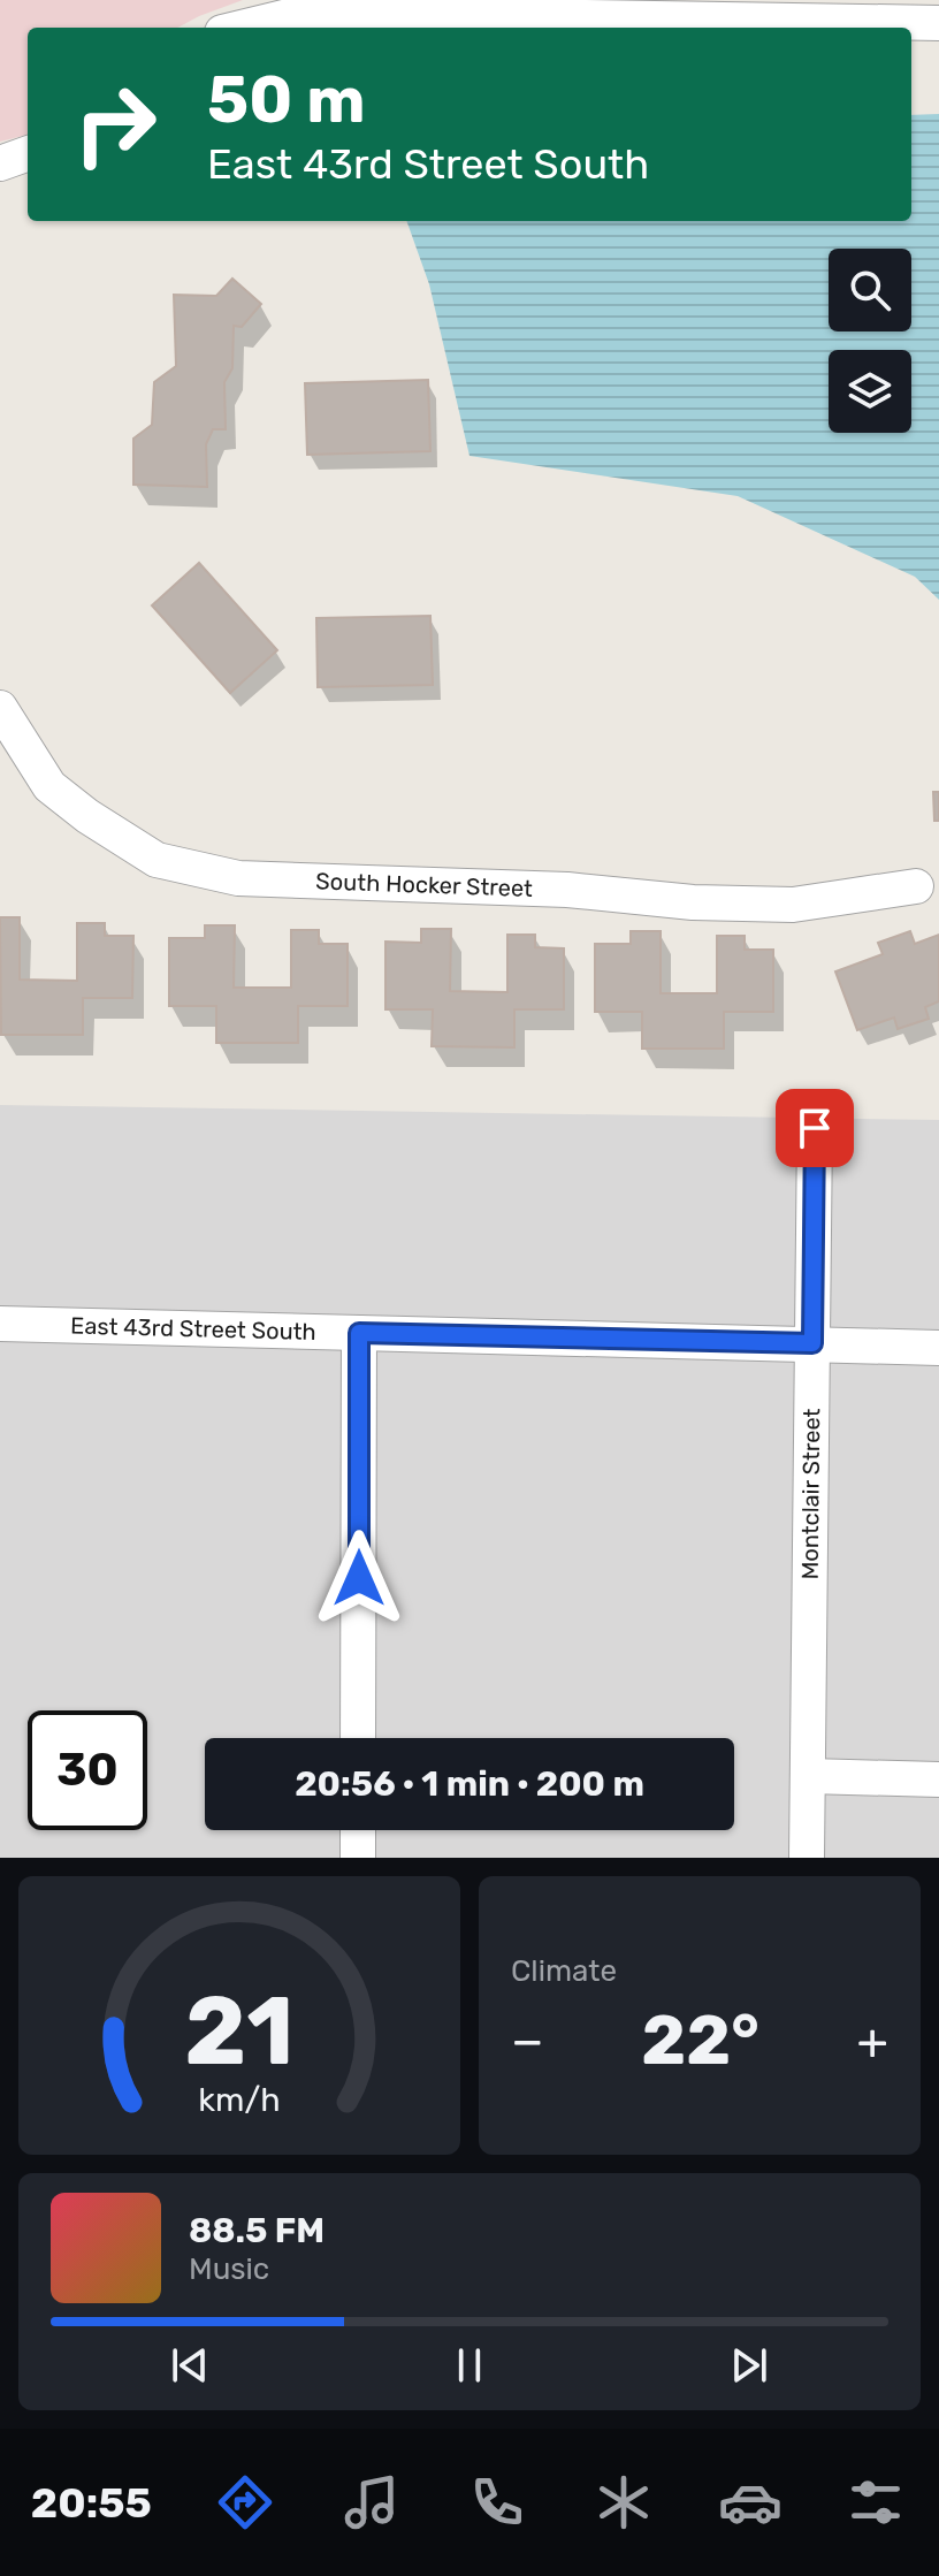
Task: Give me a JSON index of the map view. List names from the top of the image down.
{
  "streets": {
    "street": ["South Hocker Street", "East 43rd Street South", "Montclair Street"]
  },
  "crossings": [
    ["East 43rd Street South", "Montclair Street"]
  ],
  "page": {
    "turn": ["50 m", "East 43rd Street South"],
    "limit": "30",
    "trip": "20:56 · 1 min · 200 m",
    "tile": "Climate",
    "heat": ["−", "22°", "+"],
    "song": ["88.5 FM", "Music"],
    "tabs": "20:55",
    "gauge": ["21", "km/h"]
  }
}
